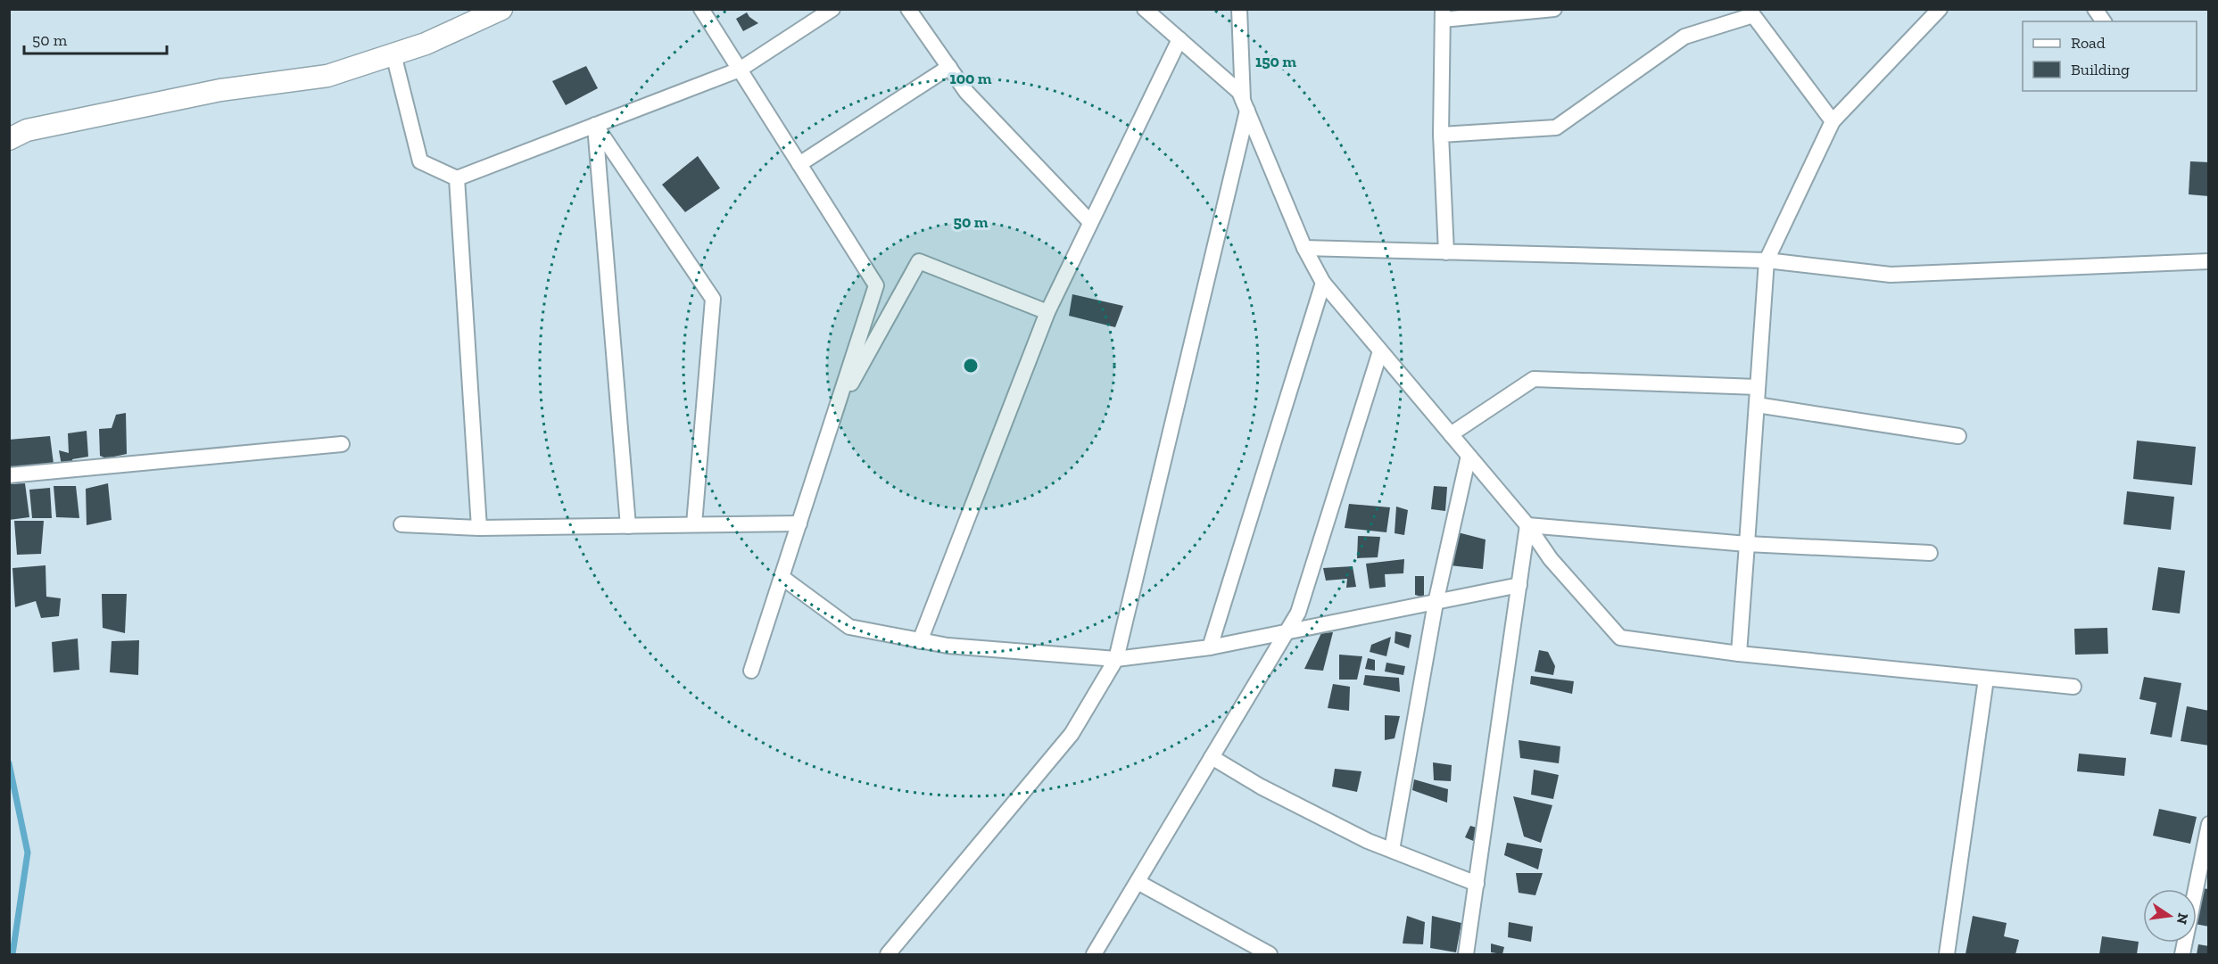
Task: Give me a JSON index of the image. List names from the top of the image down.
{
  "legend": ["Road", "Building"],
  "scale_bar": "50 m",
  "north": "right",
  "rings": ["150 m", "100 m", "50 m"]
}
